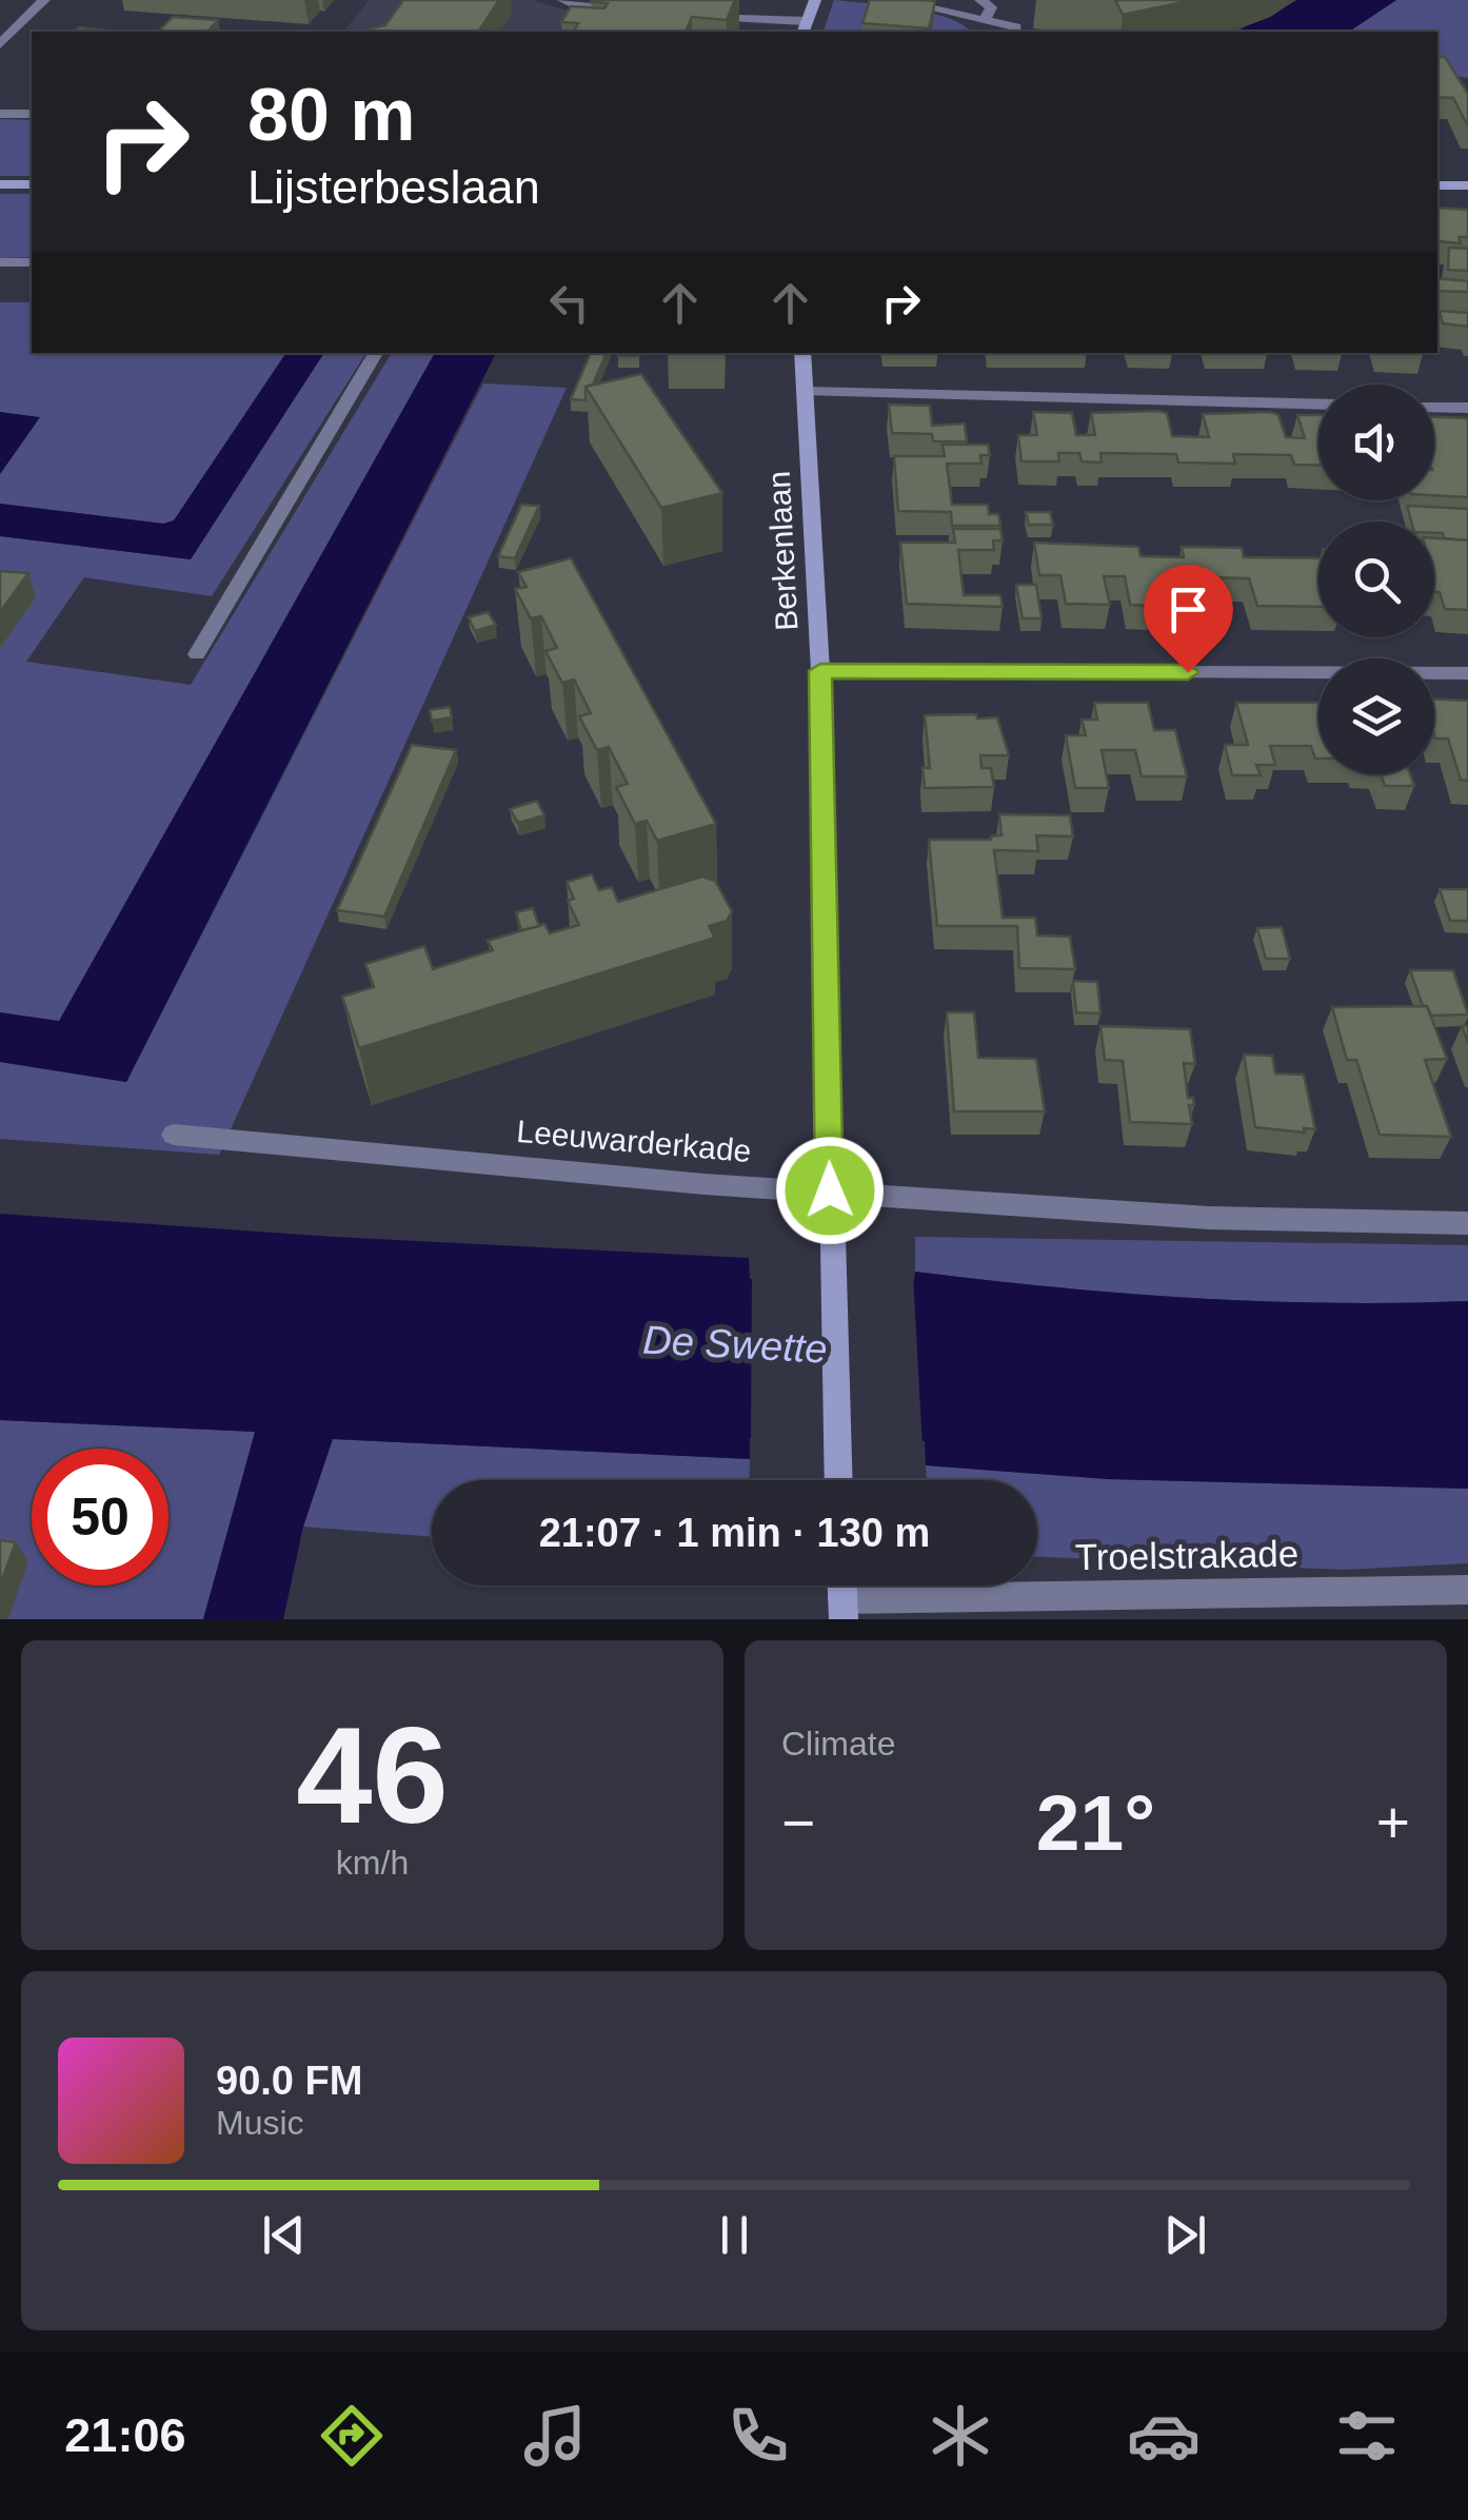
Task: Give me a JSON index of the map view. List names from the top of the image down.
{
  "streets": {
    "main road": ["Berkenlaan"],
    "street": ["Leeuwarderkade", "Troelstrakade"]
  },
  "crossings": [
    ["Berkenlaan", "Leeuwarderkade"]
  ],
  "water": ["De Swette"],
  "page": {
    "turn": ["80 m", "Lijsterbeslaan"],
    "limit": "50",
    "trip": "21:07 · 1 min · 130 m",
    "tile": [
      ["46", "km/h"],
      "Climate"
    ],
    "heat": ["−", "21°", "+"],
    "song": ["90.0 FM", "Music"],
    "tabs": "21:06"
  }
}
